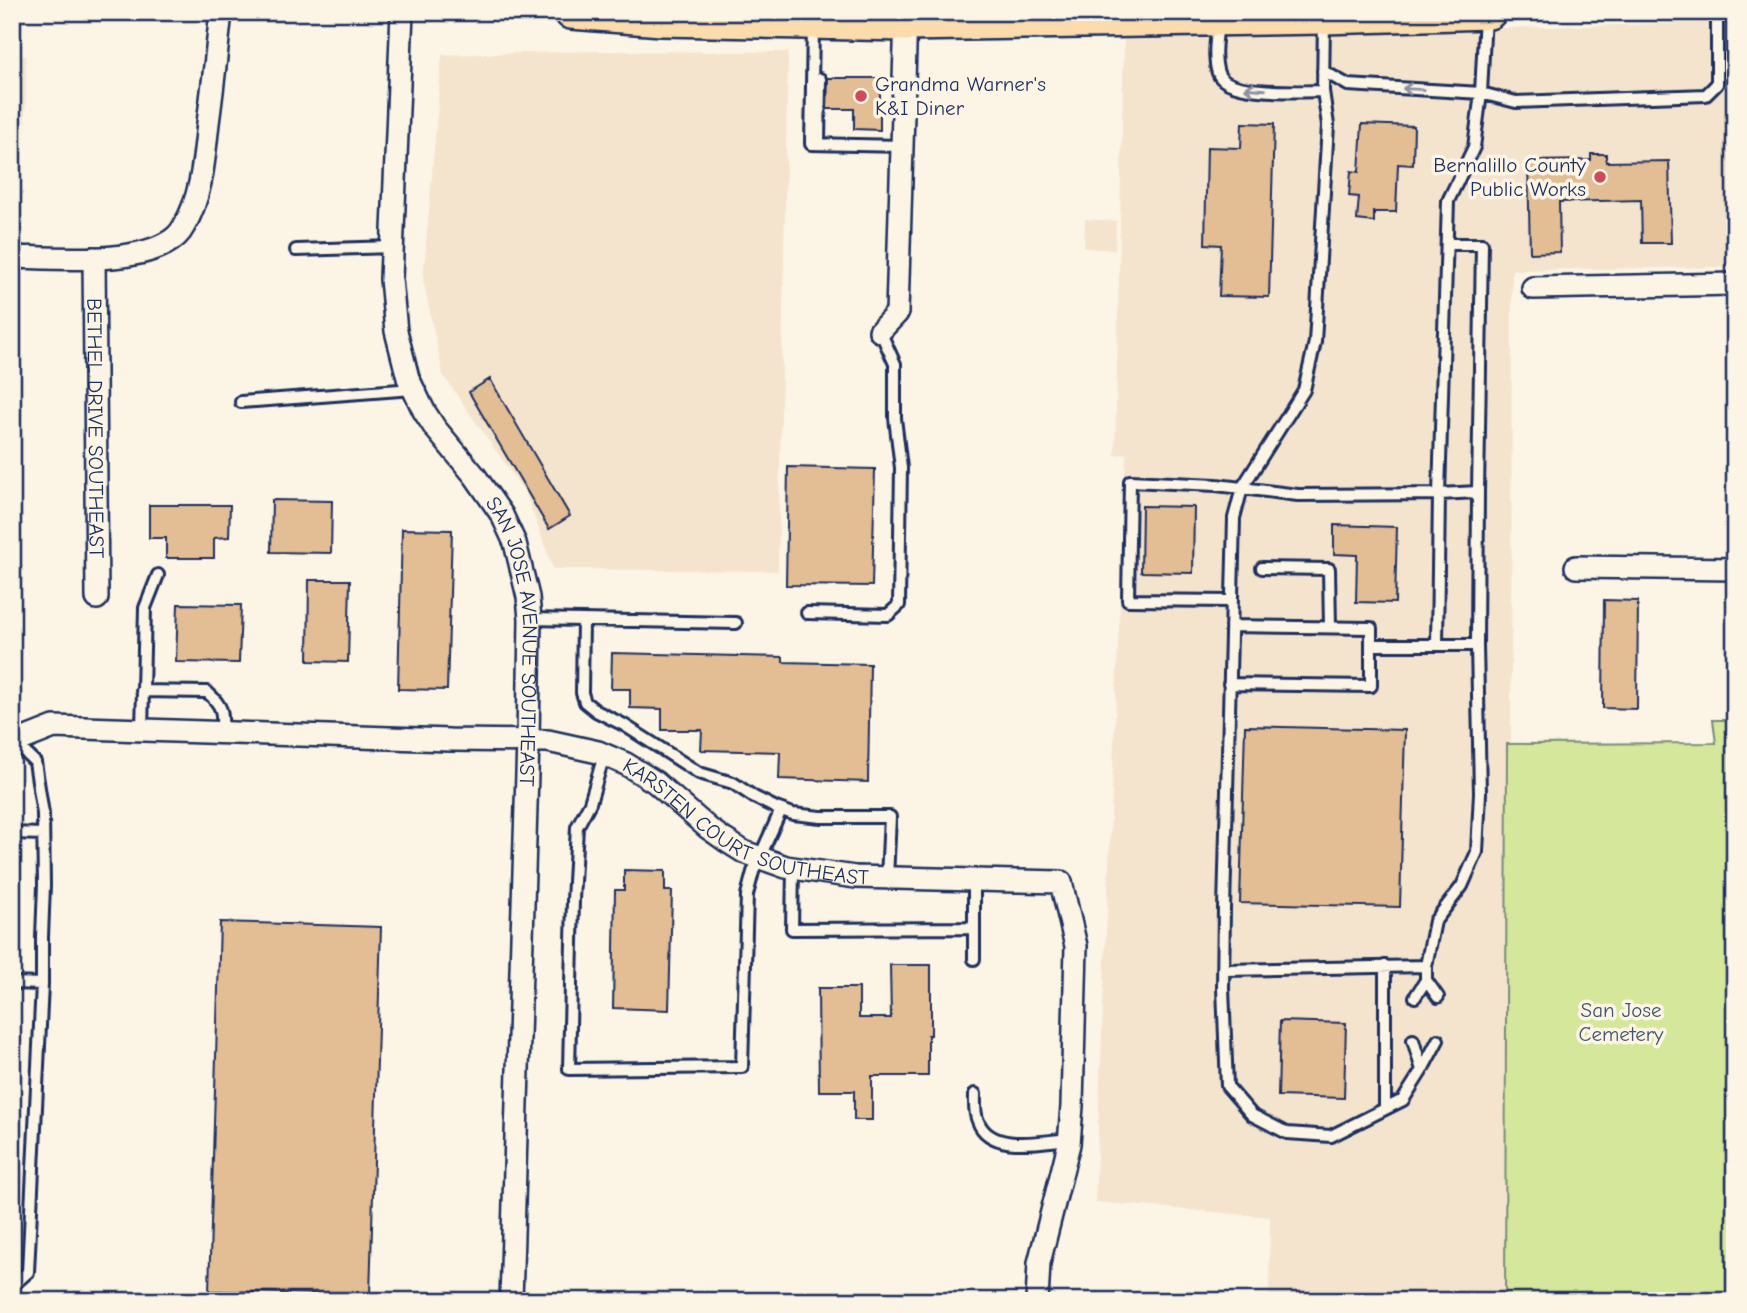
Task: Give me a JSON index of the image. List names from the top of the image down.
{
  "streets": {
    "street": ["BETHEL DRIVE SOUTHEAST", "SAN JOSE AVENUE SOUTHEAST", "KARSTEN COURT SOUTHEAST"]
  },
  "crossings": [
    ["SAN JOSE AVENUE SOUTHEAST", "KARSTEN COURT SOUTHEAST"]
  ],
  "parks": ["San Jose Cemetery"],
  "places": ["Grandma Warner's K&I Diner", "Bernalillo County Public Works"]
}
